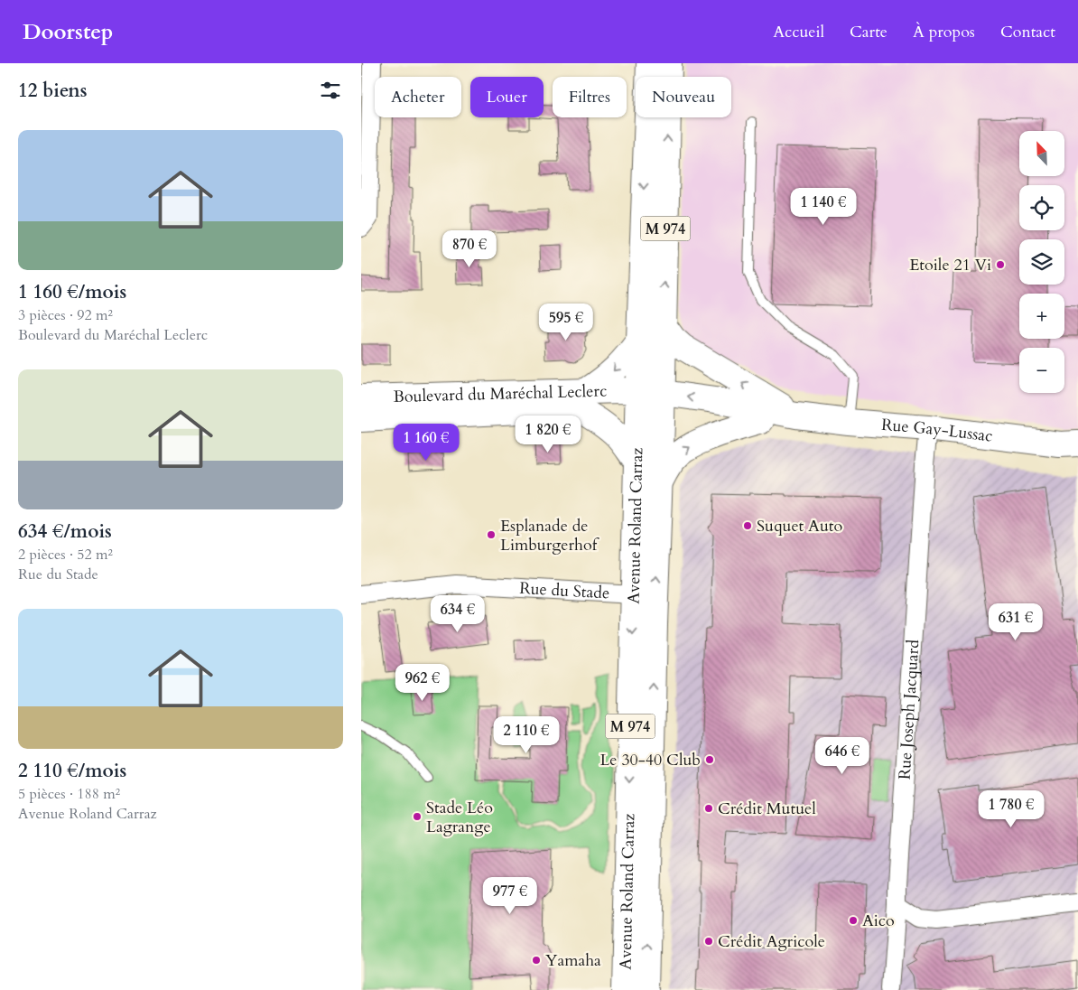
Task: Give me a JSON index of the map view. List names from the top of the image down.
{
  "streets": {
    "main road": [
      "M 974",
      "Boulevard du Maréchal Leclerc",
      "Rue Gay-Lussac",
      "Avenue Roland Carraz"
    ],
    "street": ["Rue du Stade", "Rue Joseph Jacquard"]
  },
  "crossings": [
    ["Boulevard du Maréchal Leclerc", "Rue Gay-Lussac"],
    ["Boulevard du Maréchal Leclerc", "Avenue Roland Carraz"],
    ["Rue Gay-Lussac", "Avenue Roland Carraz"],
    ["Rue Gay-Lussac", "Rue Joseph Jacquard"],
    ["Avenue Roland Carraz", "Rue du Stade"]
  ],
  "places": [
    "Etoile 21 Vi",
    "Suquet Auto",
    "Esplanade de Limburgerhof",
    "Le 30-40 Club",
    "Crédit Mutuel",
    "Stade Léo Lagrange",
    "Aico",
    "Crédit Agricole",
    "Yamaha"
  ],
  "north": "top left",
  "page": {
    "header": "Doorstep",
    "nav": [
      "Accueil",
      "Carte",
      "À propos",
      "Contact"
    ],
    "heading": "12 biens",
    "chip": [
      "Acheter",
      "Louer",
      "Filtres",
      "Nouveau"
    ],
    "list": [
      {
        "name": "1 160 €/mois",
        "note": "3 pièces · 92 m² · Boulevard du Maréchal Leclerc"
      },
      {
        "name": "634 €/mois",
        "note": "2 pièces · 52 m² · Rue du Stade"
      },
      {
        "name": "2 110 €/mois",
        "note": "5 pièces · 188 m² · Avenue Roland Carraz"
      }
    ],
    "map_buttons": ["+", "−"],
    "price": [
      "1 140 €",
      "870 €",
      "595 €",
      "1 820 €",
      "1 160 €",
      "634 €",
      "631 €",
      "962 €",
      "2 110 €",
      "646 €",
      "1 780 €",
      "977 €"
    ]
  }
}
